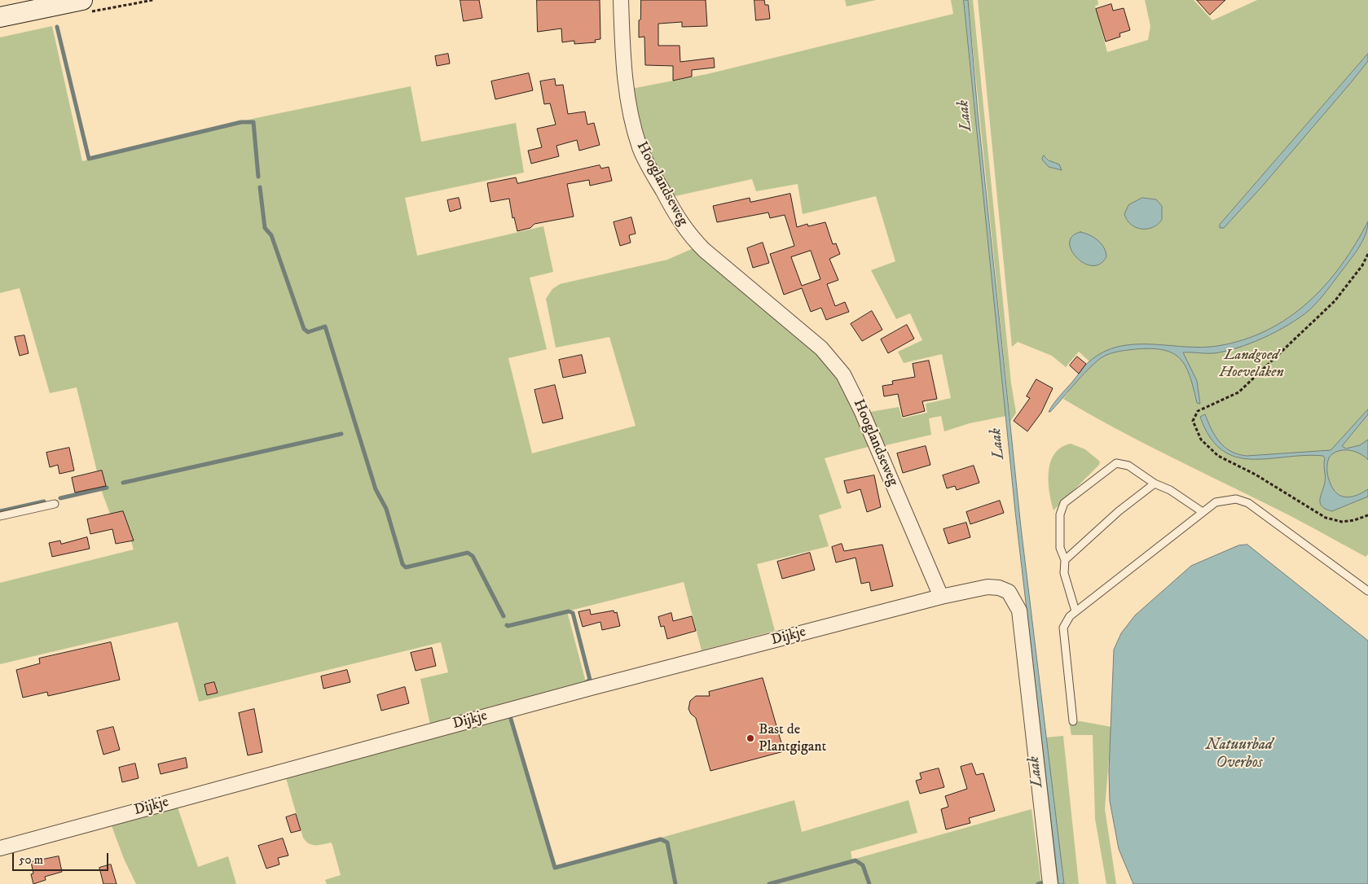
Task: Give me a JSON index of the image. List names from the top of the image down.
{
  "streets": {
    "street": ["Hooglandseweg", "Dijkje"]
  },
  "crossings": [
    ["Hooglandseweg", "Dijkje"]
  ],
  "water": ["Laak", "Natuurbad Overbos"],
  "parks": ["Landgoed Hoevelaken"],
  "places": ["Bast de Plantgigant"],
  "scale_bar": "50 m"
}
